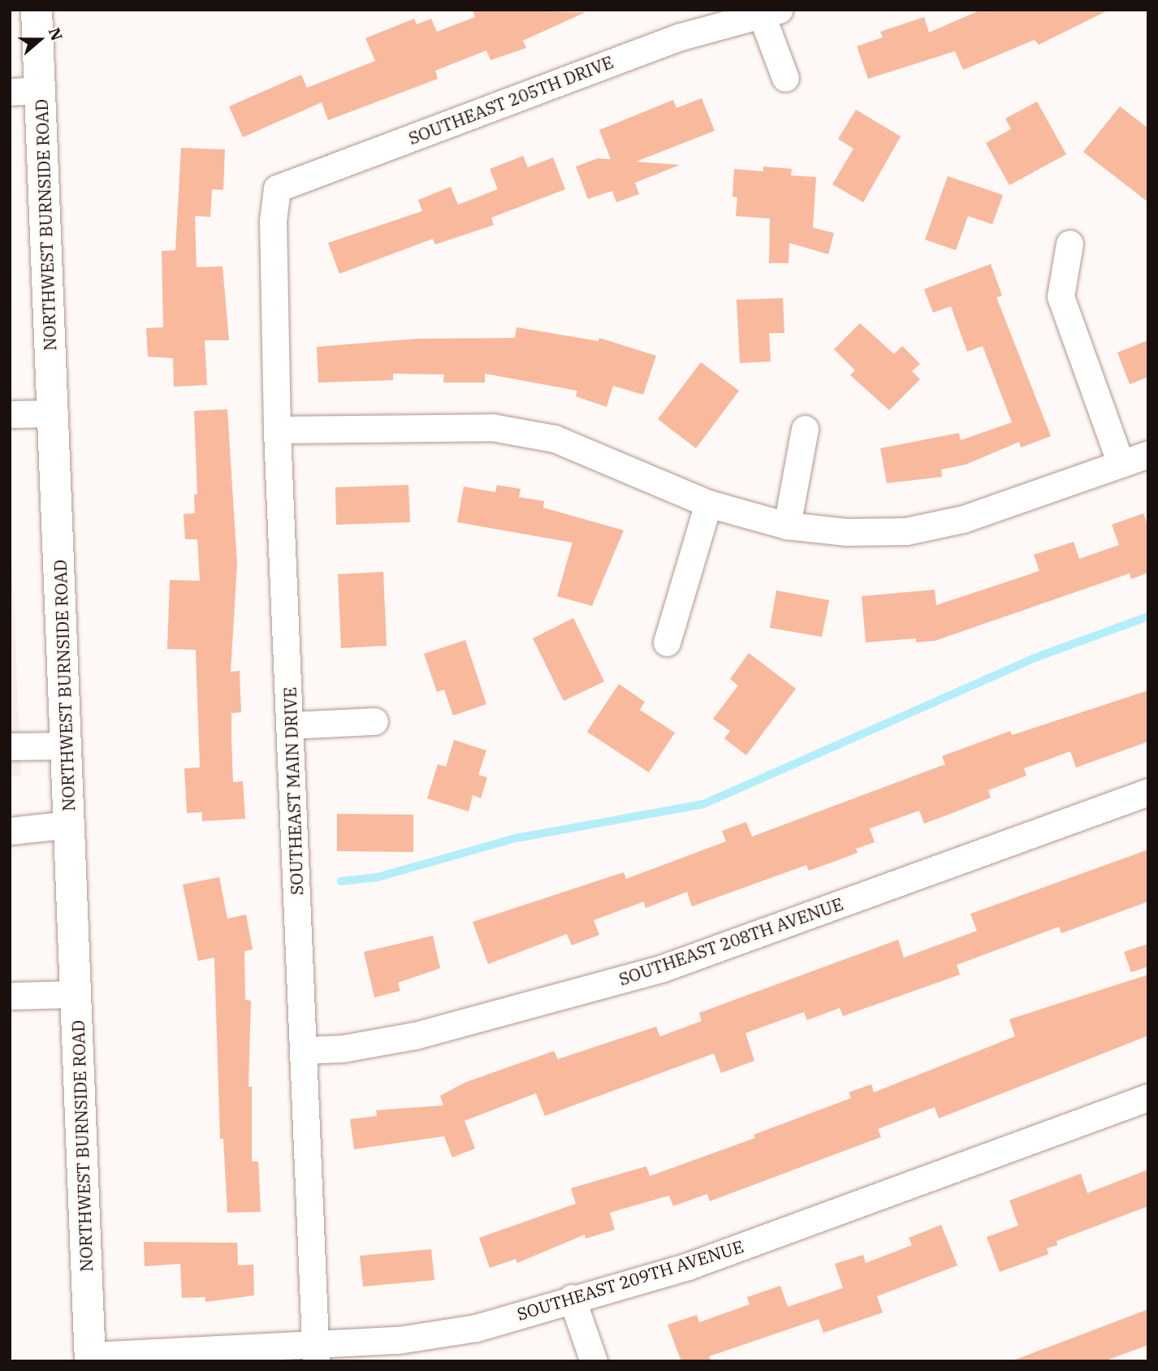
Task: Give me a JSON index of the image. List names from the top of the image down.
{
  "streets": {
    "main road": ["NORTHWEST BURNSIDE ROAD"],
    "street": [
      "SOUTHEAST 205TH DRIVE",
      "SOUTHEAST MAIN DRIVE",
      "SOUTHEAST 208TH AVENUE",
      "SOUTHEAST 209TH AVENUE"
    ]
  },
  "crossings": [
    ["SOUTHEAST 205TH DRIVE", "SOUTHEAST MAIN DRIVE"],
    ["NORTHWEST BURNSIDE ROAD", "SOUTHEAST 209TH AVENUE"],
    ["SOUTHEAST MAIN DRIVE", "SOUTHEAST 208TH AVENUE"],
    ["SOUTHEAST MAIN DRIVE", "SOUTHEAST 209TH AVENUE"]
  ],
  "north": "right"
}
